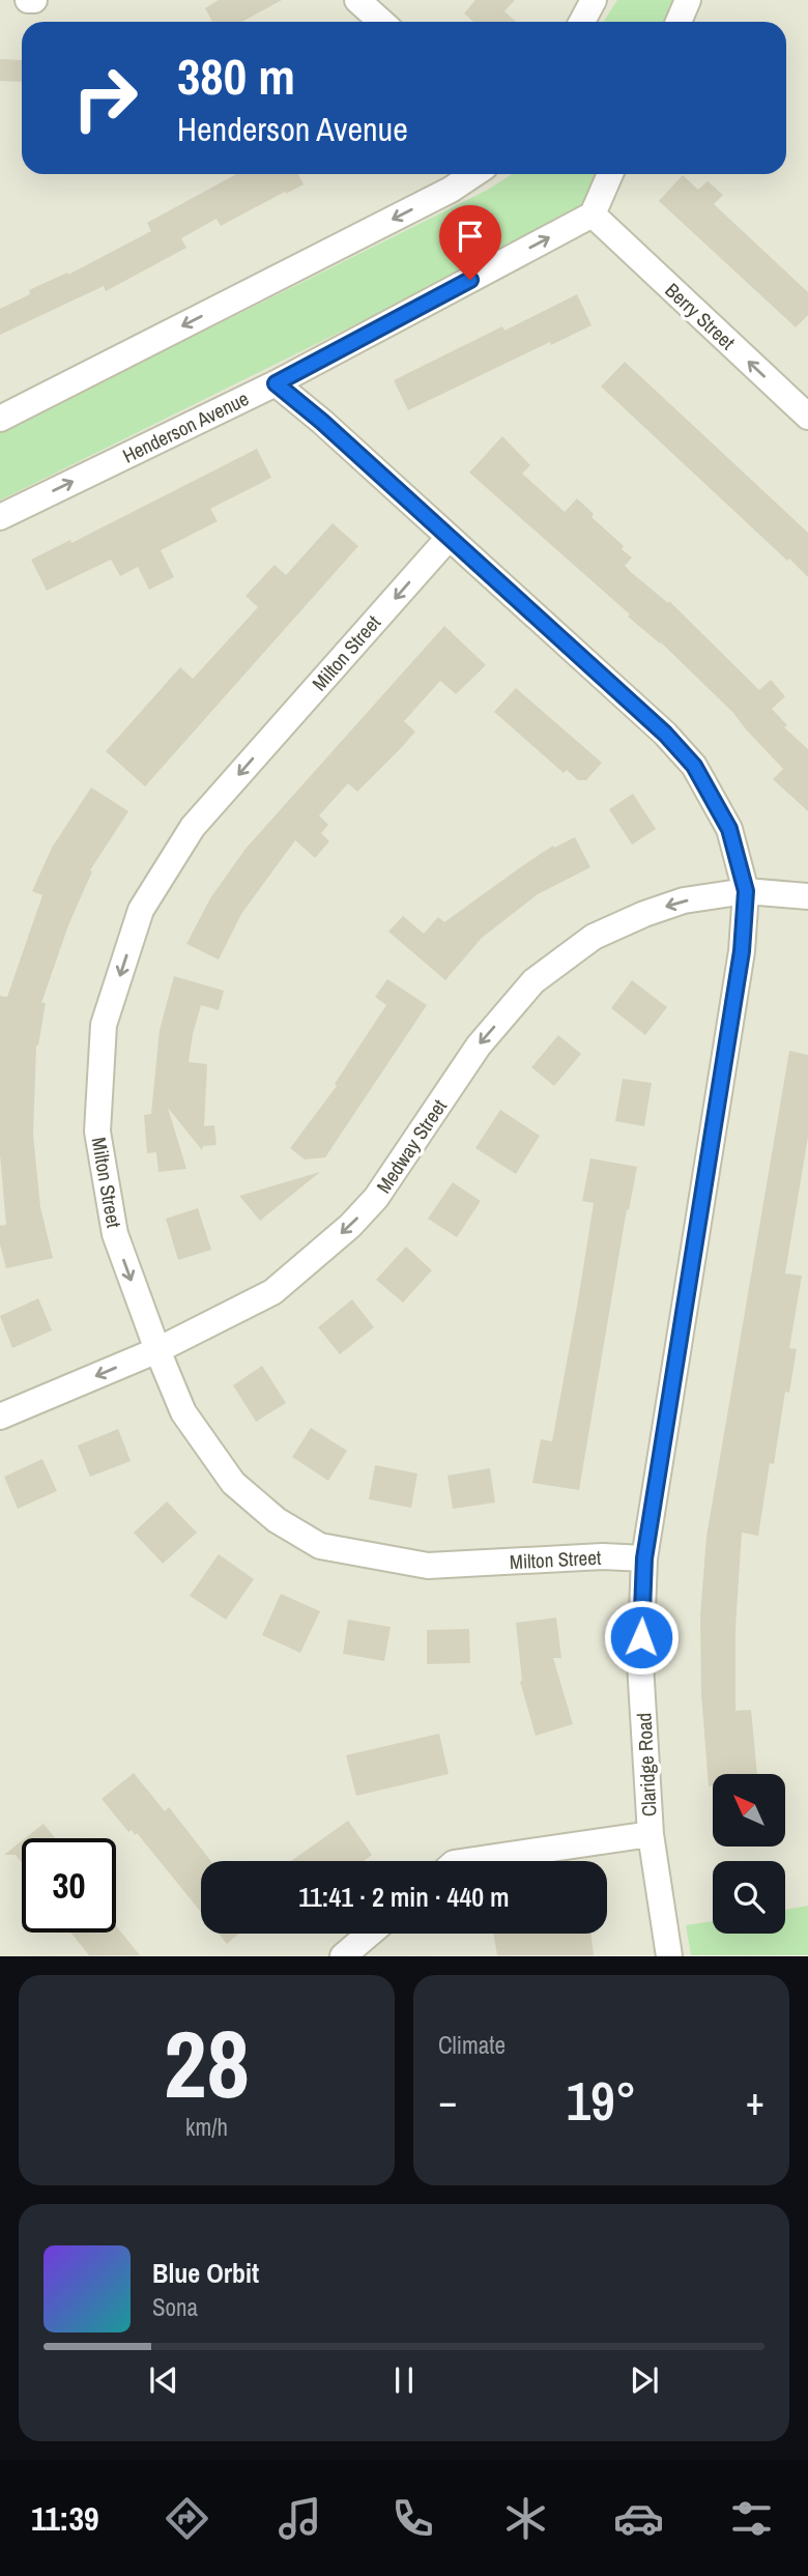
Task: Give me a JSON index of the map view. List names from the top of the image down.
{
  "streets": {
    "street": [
      "Berry Street",
      "Henderson Avenue",
      "Milton Street",
      "Medway Street",
      "Claridge Road"
    ]
  },
  "crossings": [
    ["Berry Street", "Henderson Avenue"],
    ["Henderson Avenue", "Claridge Road"],
    ["Milton Street", "Medway Street"],
    ["Milton Street", "Claridge Road"],
    ["Medway Street", "Claridge Road"]
  ],
  "one_way": ["Berry Street", "Milton Street", "Medway Street"],
  "north": "top left",
  "page": {
    "turn": ["380 m", "Henderson Avenue"],
    "limit": "30",
    "trip": "11:41 · 2 min · 440 m",
    "tile": [
      ["28", "km/h"],
      "Climate"
    ],
    "heat": ["−", "19°", "+"],
    "song": ["Blue Orbit", "Sona"],
    "tabs": "11:39"
  }
}
